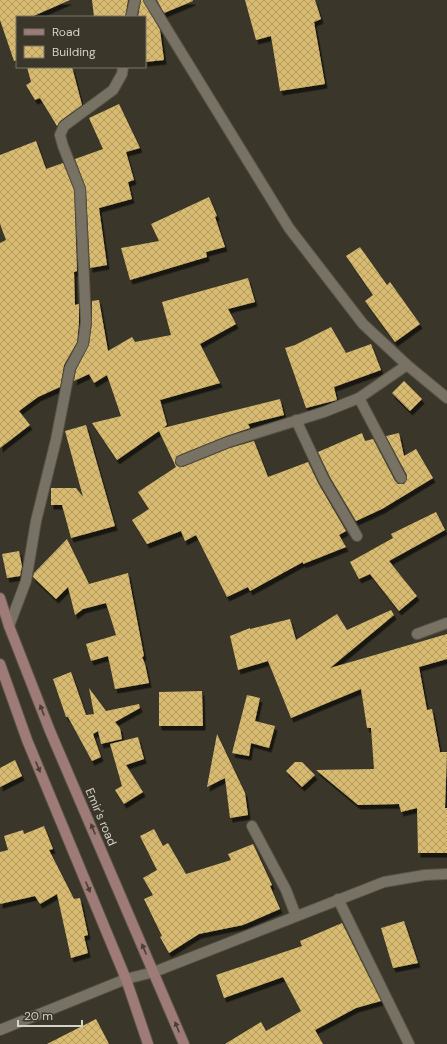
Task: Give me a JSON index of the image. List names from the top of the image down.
{
  "streets": {
    "main road": ["Emir's road"]
  },
  "legend": ["Road", "Building"],
  "scale_bar": "20 m"
}
